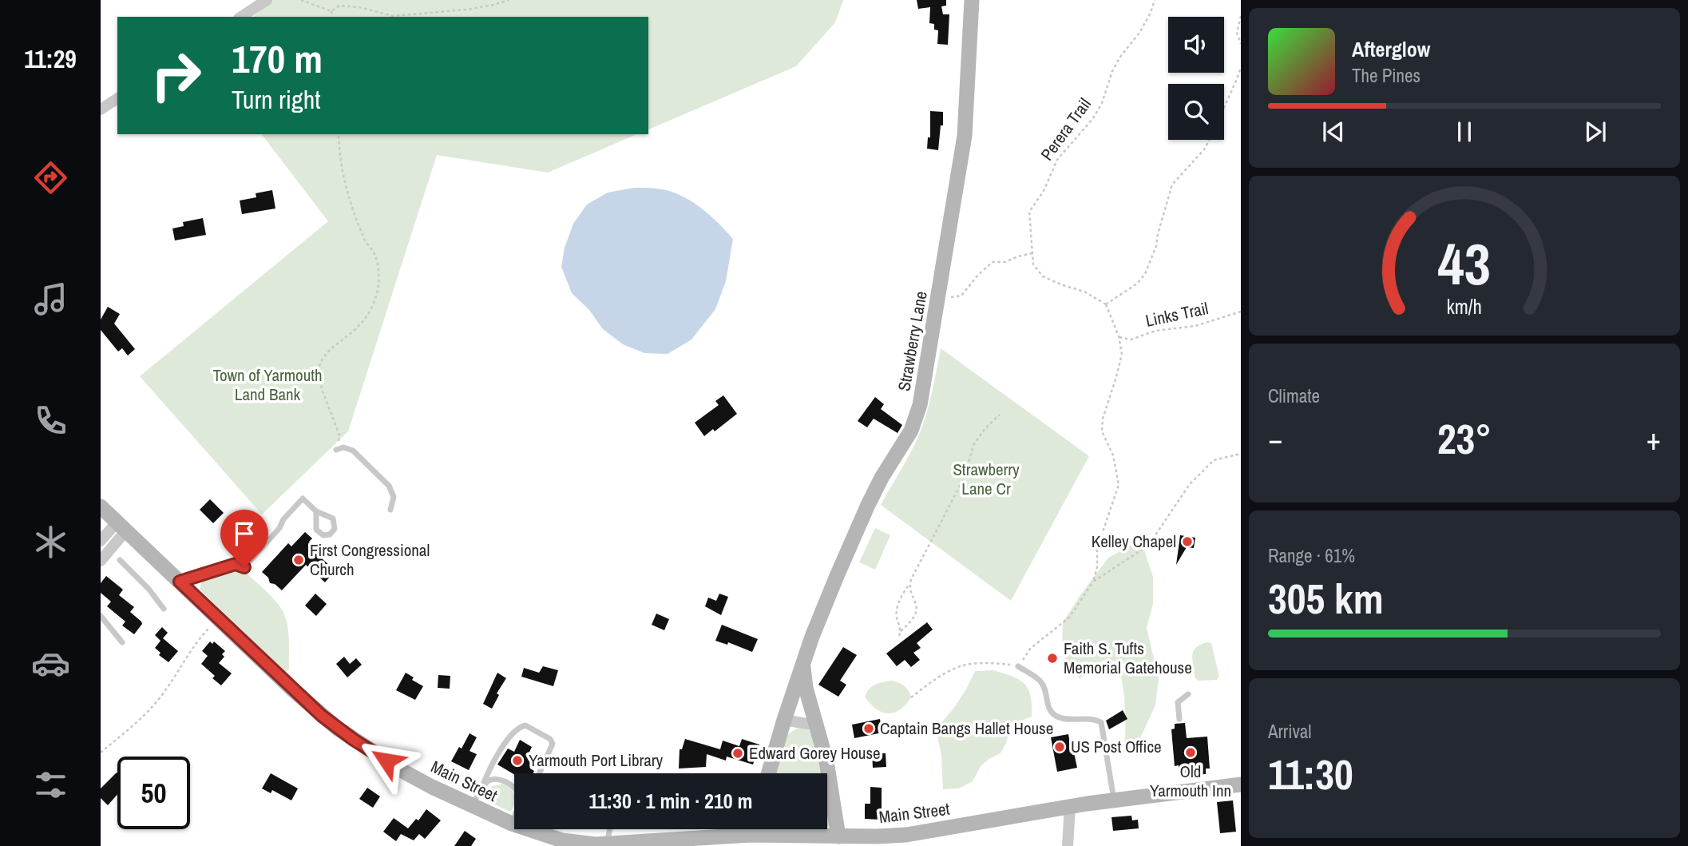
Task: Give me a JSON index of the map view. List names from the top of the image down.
{
  "streets": {
    "main road": ["Strawberry Lane", "Main Street"],
    "path": ["Perera Trail", "Links Trail"]
  },
  "crossings": [
    ["Strawberry Lane", "Main Street"]
  ],
  "parks": ["Town of Yarmouth Land Bank", "Strawberry Lane Cr"],
  "places": [
    "Kelley Chapel",
    "First Congressional Church",
    "Faith S. Tufts Memorial Gatehouse",
    "Captain Bangs Hallet House",
    "US Post Office",
    "Old Yarmouth Inn",
    "Edward Gorey House",
    "Yarmouth Port Library"
  ],
  "page": {
    "tabs": "11:29",
    "turn": ["170 m", "Turn right"],
    "song": ["Afterglow", "The Pines"],
    "tile": [
      "Climate",
      ["Range · 61%", "305 km"],
      ["Arrival", "11:30"]
    ],
    "heat": ["−", "23°", "+"],
    "limit": "50",
    "trip": "11:30 · 1 min · 210 m",
    "gauge": ["43", "km/h"]
  }
}
